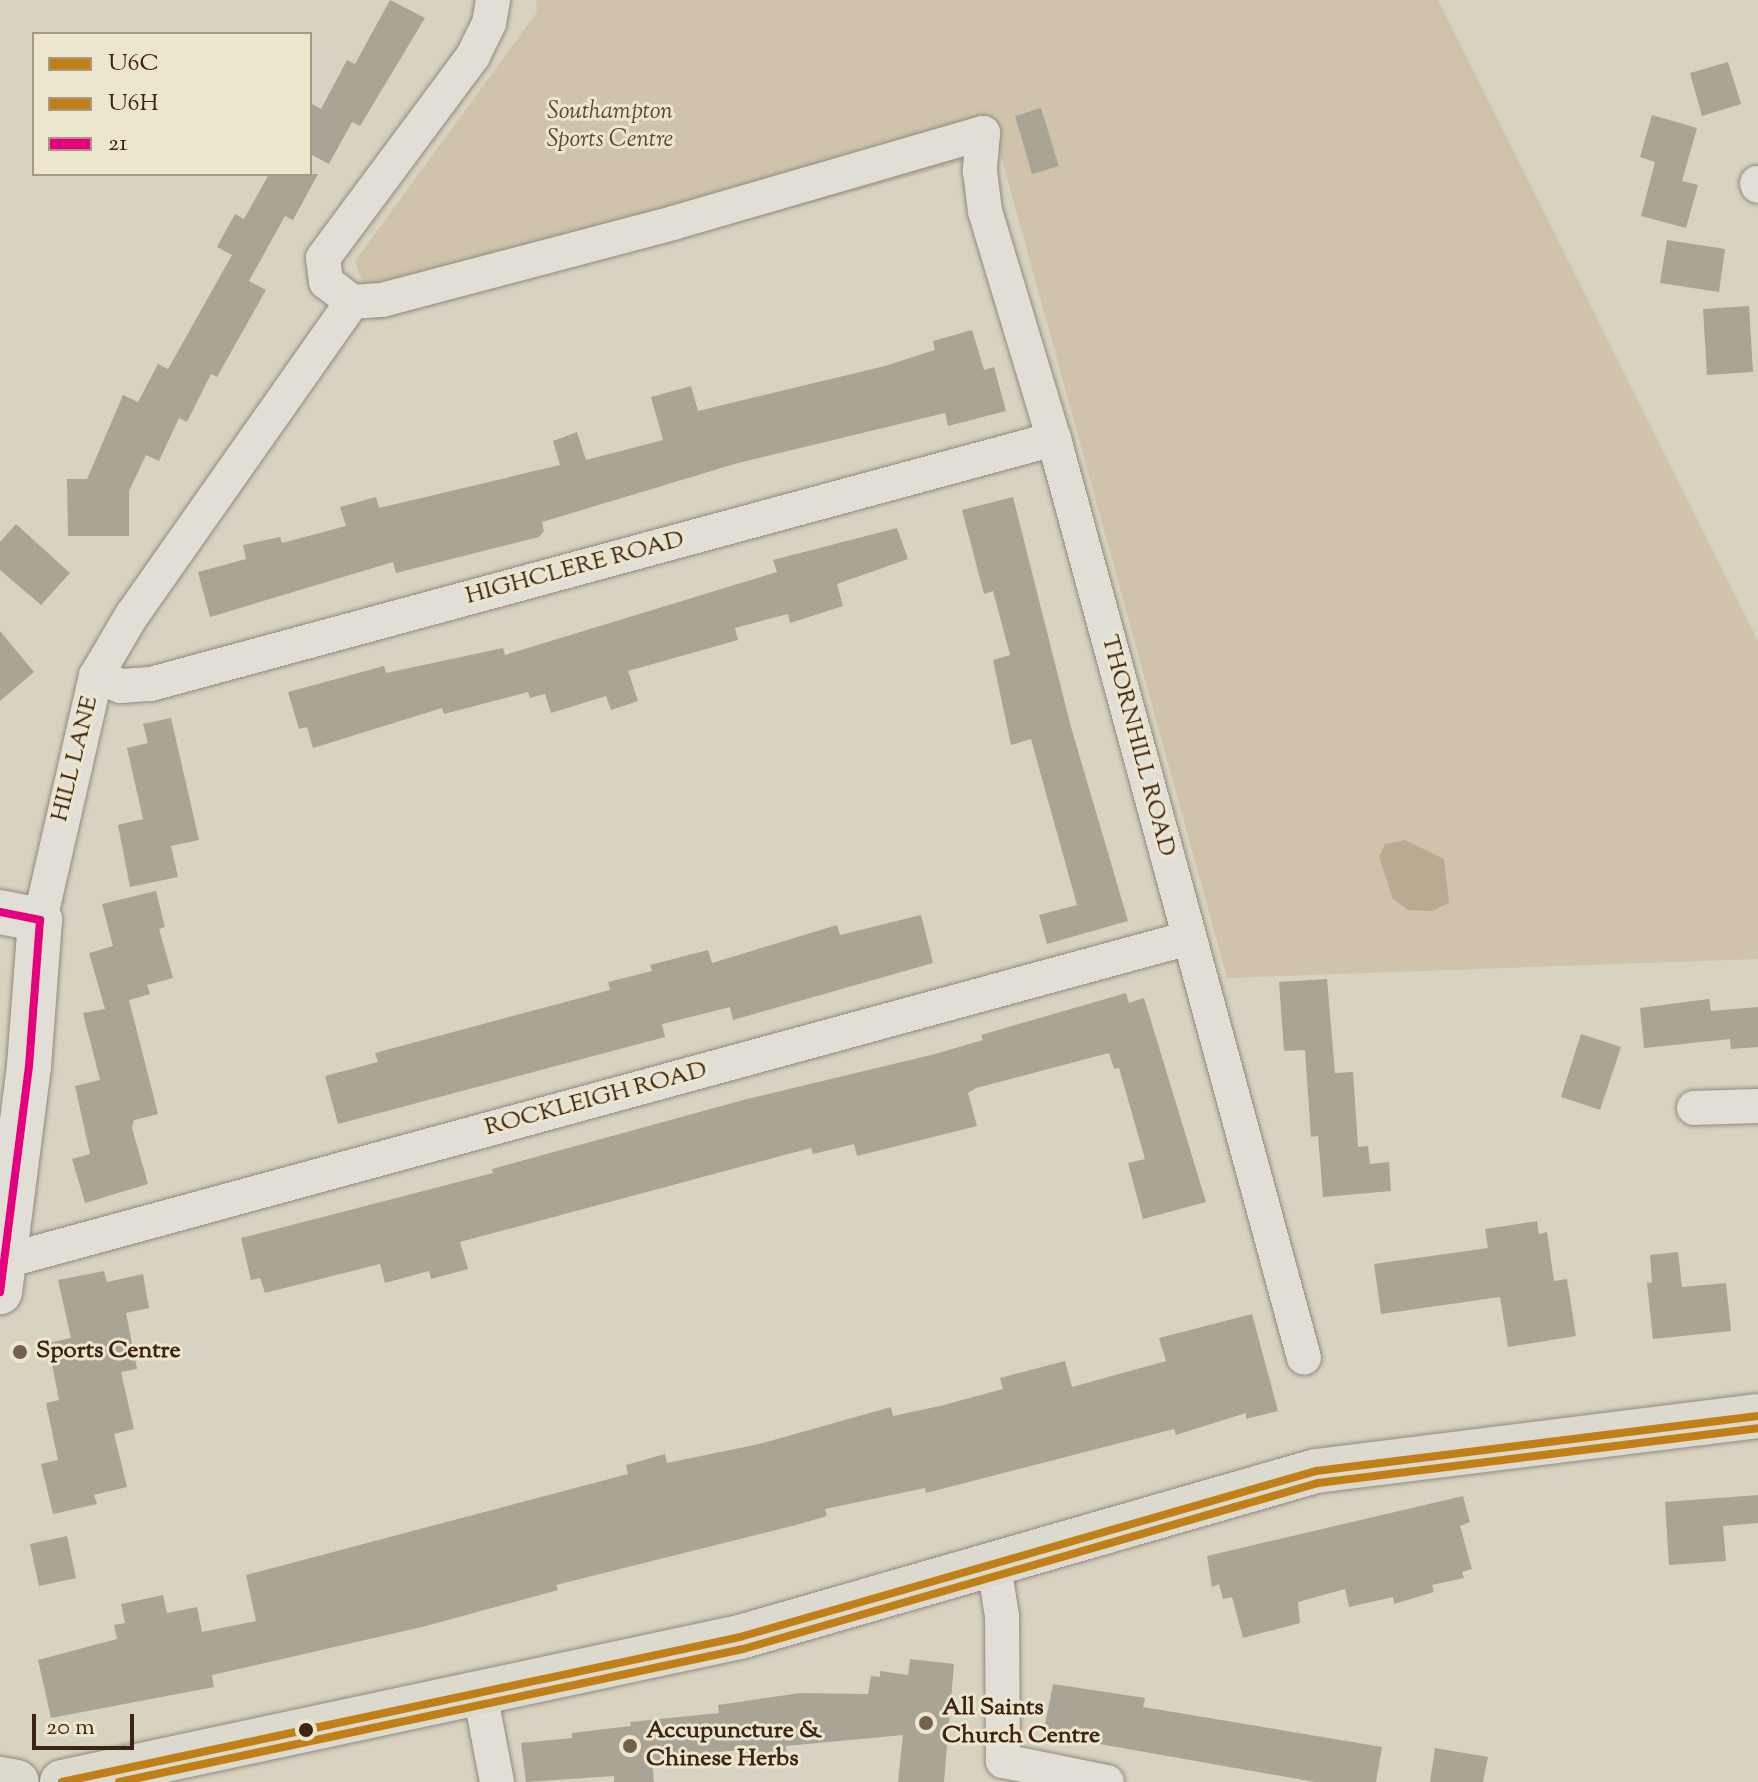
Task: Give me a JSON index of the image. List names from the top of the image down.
{
  "streets": {
    "street": [
      "HIGHCLERE ROAD",
      "THORNHILL ROAD",
      "HILL LANE",
      "ROCKLEIGH ROAD"
    ]
  },
  "crossings": [
    ["HIGHCLERE ROAD", "THORNHILL ROAD"],
    ["HIGHCLERE ROAD", "HILL LANE"],
    ["THORNHILL ROAD", "HILL LANE"],
    ["THORNHILL ROAD", "ROCKLEIGH ROAD"],
    ["HILL LANE", "ROCKLEIGH ROAD"]
  ],
  "parks": ["Southampton Sports Centre"],
  "places": ["Sports Centre", "All Saints Church Centre", "Accupuncture & Chinese Herbs"],
  "lines": ["transit line 21", "transit line U6C", "transit line U6H"],
  "legend": ["U6C", "U6H", "21"],
  "scale_bar": "20 m"
}
